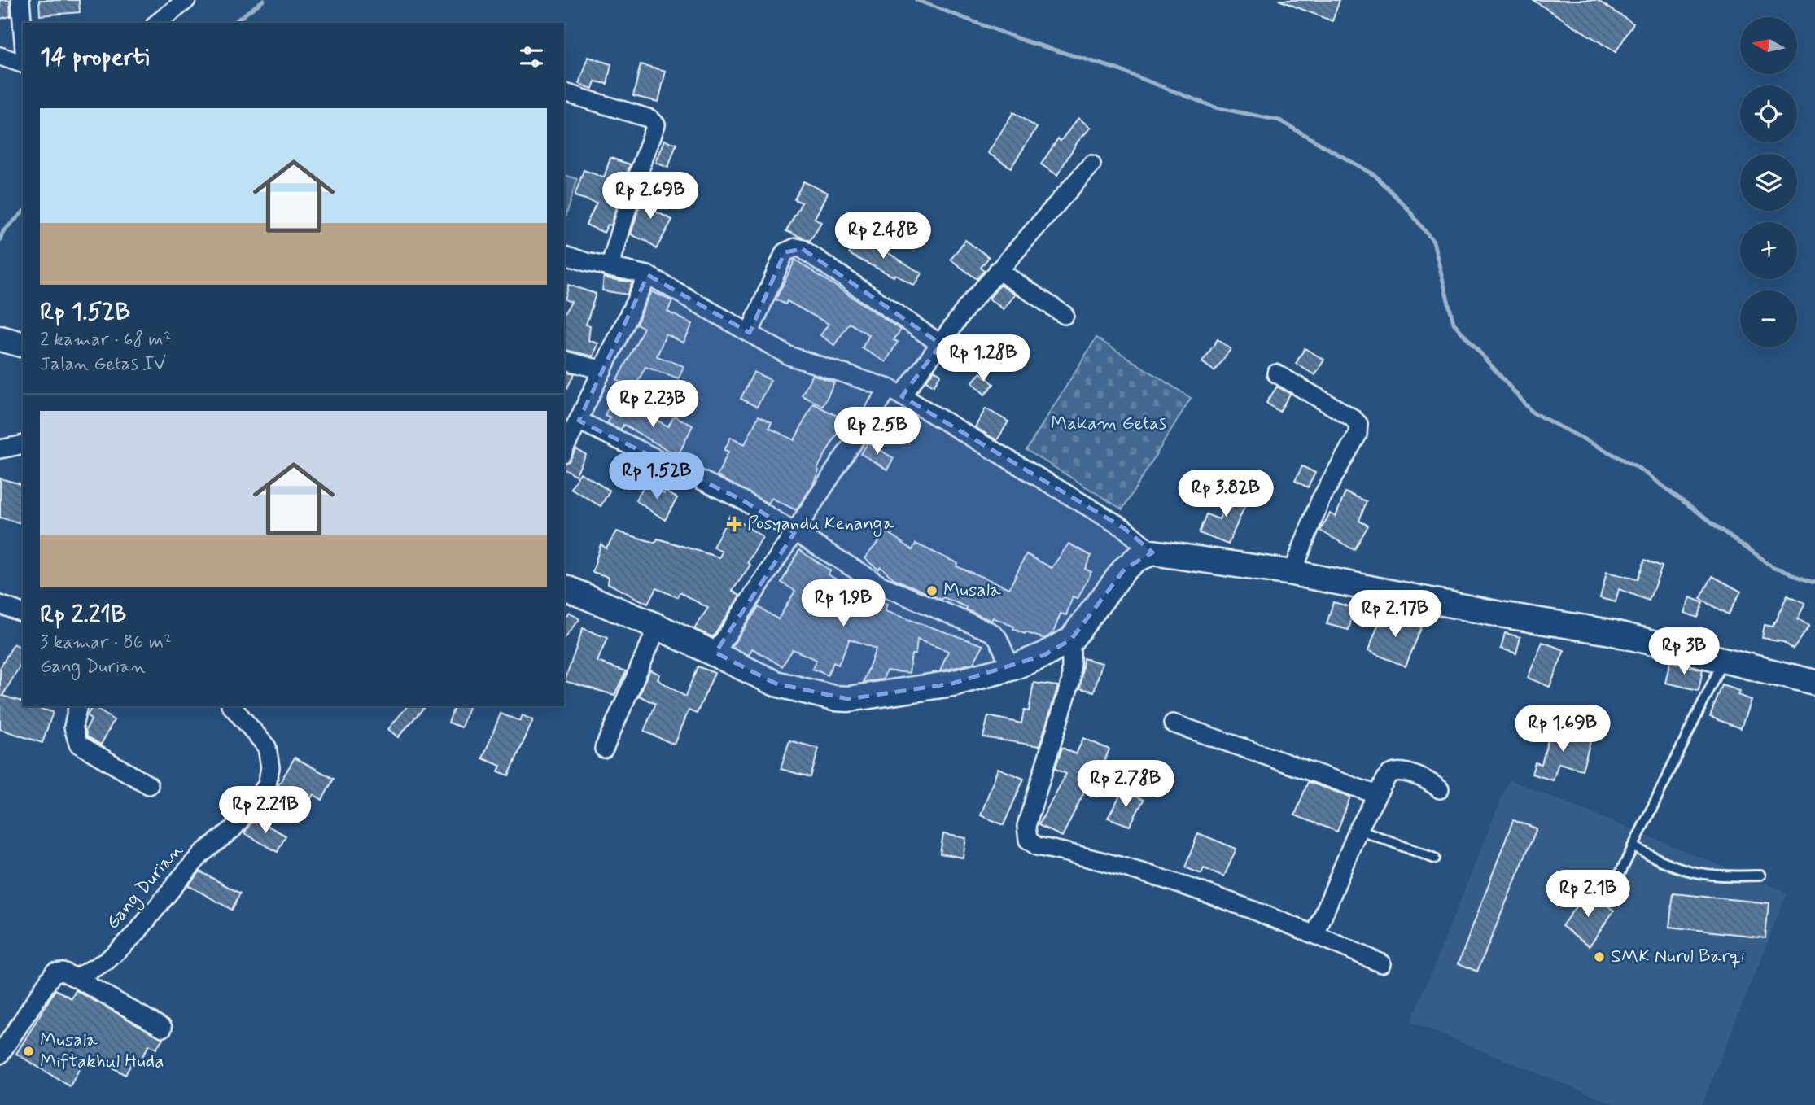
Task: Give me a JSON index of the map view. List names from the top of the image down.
{
  "streets": {
    "street": ["Gang Durian"]
  },
  "parks": ["Makam Getas"],
  "places": {
    "health": ["Posyandu Kenanga"],
    "other": ["Musala", "SMK Nurul Barqi", "Musala Miftakhul Huda"]
  },
  "north": "left",
  "page": {
    "map_buttons": ["+", "−"],
    "heading": "14 properti",
    "list": [
      {
        "name": "Rp 1.52B",
        "note": "2 kamar · 68 m² · Jalan Getas IV"
      },
      {
        "name": "Rp 2.21B",
        "note": "3 kamar · 86 m² · Gang Durian"
      }
    ],
    "price": [
      "Rp 2.69B",
      "Rp 2.48B",
      "Rp 1.28B",
      "Rp 2.23B",
      "Rp 2.5B",
      "Rp 1.52B",
      "Rp 3.82B",
      "Rp 1.9B",
      "Rp 2.17B",
      "Rp 3B",
      "Rp 1.69B",
      "Rp 2.78B",
      "Rp 2.21B",
      "Rp 2.1B"
    ]
  }
}
